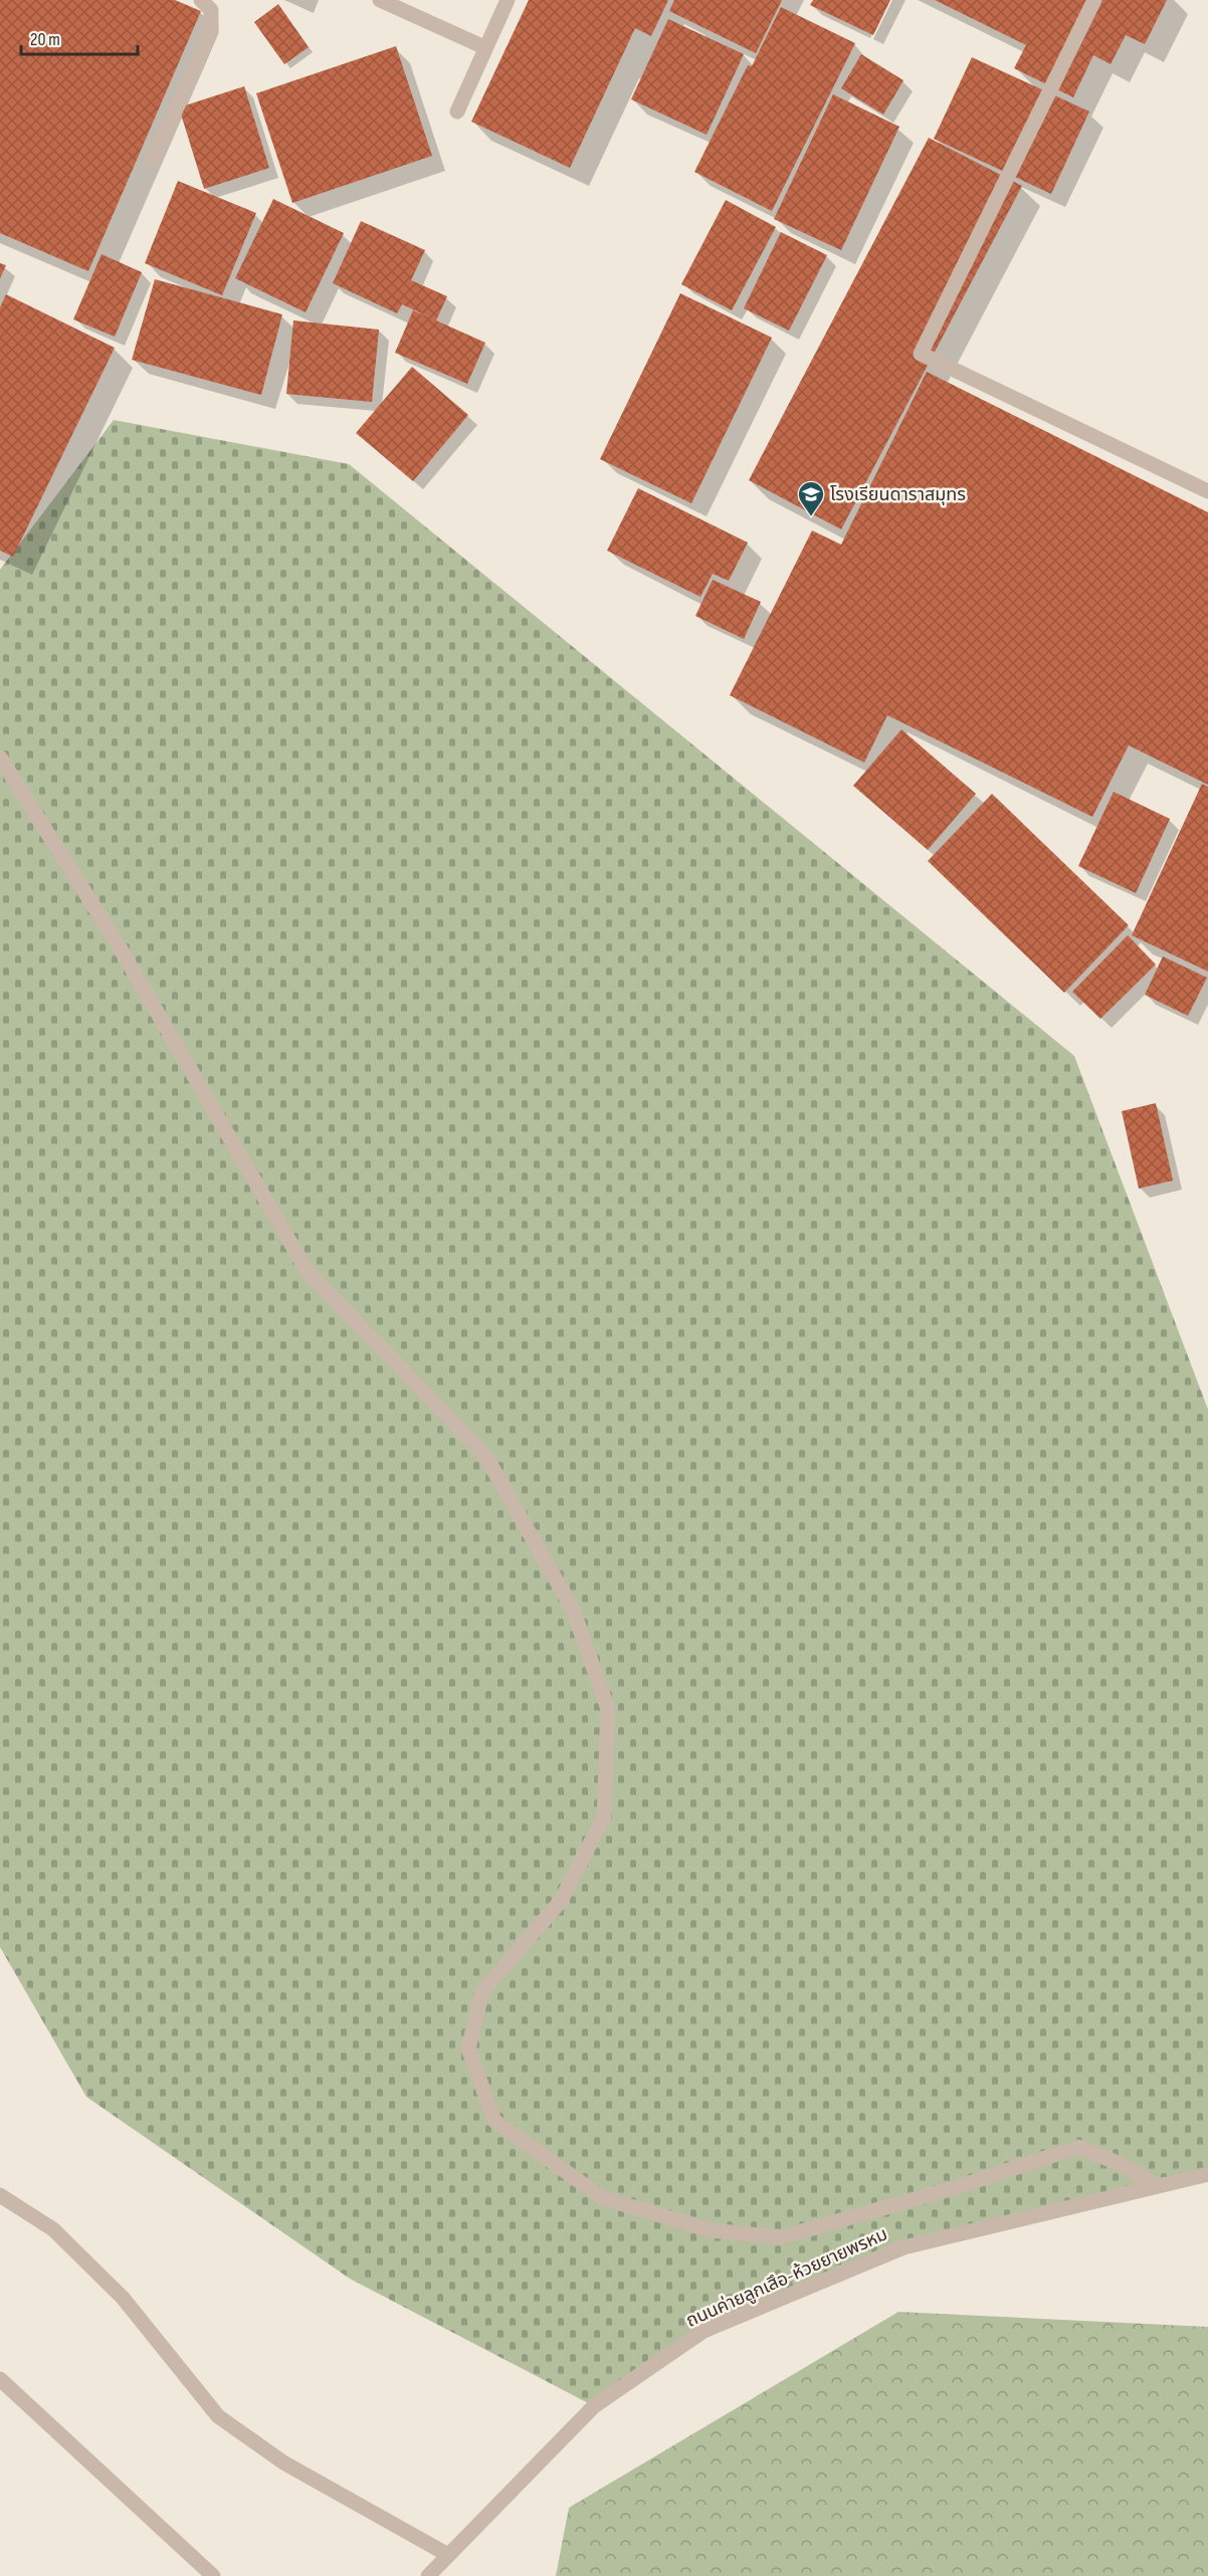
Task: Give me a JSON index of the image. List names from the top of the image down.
{
  "streets": {
    "street": ["ถนนค่ายลูกเสึอ-ห้วยยายพรหม"]
  },
  "places": {
    "school or university": ["โรงเรียนดาราสมุทร"]
  },
  "scale_bar": "20 m"
}
